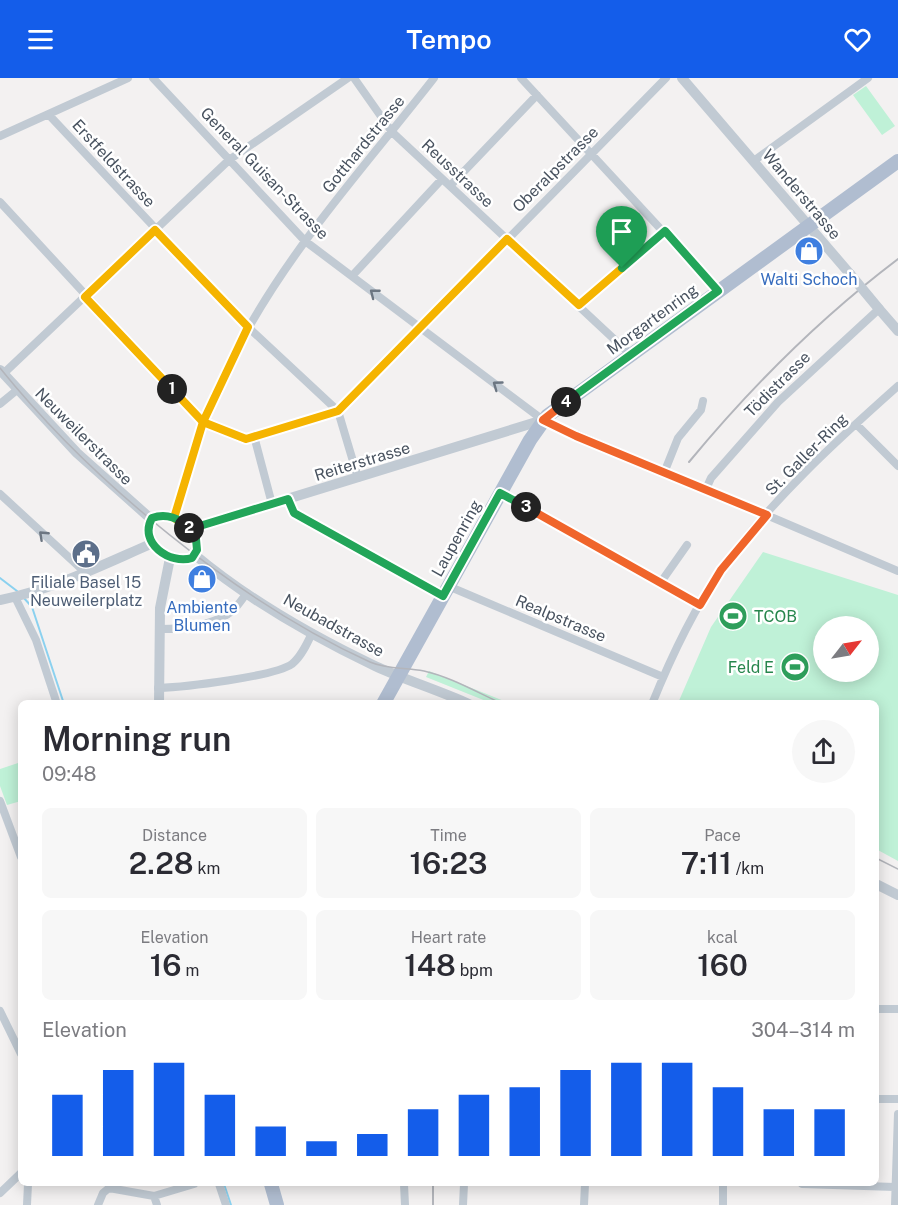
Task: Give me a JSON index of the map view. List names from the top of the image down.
{
  "streets": {
    "main road": ["Morgartenring", "Laupenring"],
    "street": [
      "Gotthardstrasse",
      "Erstfeldstrasse",
      "Oberalpstrasse",
      "General Guisan-Strasse",
      "Reusstrasse",
      "Wanderstrasse",
      "Tödistrasse",
      "Neuweilerstrasse",
      "St. Galler-Ring",
      "Reiterstrasse",
      "Realpstrasse",
      "Neubadstrasse"
    ]
  },
  "crossings": [
    ["Gotthardstrasse", "Erstfeldstrasse"],
    ["Gotthardstrasse", "Oberalpstrasse"],
    ["Gotthardstrasse", "General Guisan-Strasse"],
    ["Gotthardstrasse", "Reusstrasse"],
    ["Gotthardstrasse", "Neuweilerstrasse"],
    ["Gotthardstrasse", "Reiterstrasse"],
    ["Gotthardstrasse", "Neubadstrasse"],
    ["Erstfeldstrasse", "Oberalpstrasse"],
    ["Oberalpstrasse", "General Guisan-Strasse"],
    ["Oberalpstrasse", "Reusstrasse"],
    ["General Guisan-Strasse", "Morgartenring"],
    ["General Guisan-Strasse", "Tödistrasse"],
    ["General Guisan-Strasse", "St. Galler-Ring"],
    ["General Guisan-Strasse", "Reiterstrasse"],
    ["General Guisan-Strasse", "Laupenring"],
    ["Reusstrasse", "Morgartenring"],
    ["Wanderstrasse", "Morgartenring"],
    ["Wanderstrasse", "Tödistrasse"],
    ["Morgartenring", "Reiterstrasse"],
    ["Morgartenring", "Laupenring"],
    ["Neuweilerstrasse", "Reiterstrasse"],
    ["Neuweilerstrasse", "Neubadstrasse"],
    ["St. Galler-Ring", "Realpstrasse"],
    ["Reiterstrasse", "Laupenring"],
    ["Reiterstrasse", "Realpstrasse"],
    ["Reiterstrasse", "Neubadstrasse"],
    ["Laupenring", "Realpstrasse"],
    ["Laupenring", "Neubadstrasse"]
  ],
  "places": {
    "shop": ["Walti Schoch", "Ambiente Blumen"],
    "public building": ["Filiale Basel 15 Neuweilerplatz"],
    "sports": ["TCOB", "Feld E"]
  },
  "north": "top right",
  "page": {
    "header": "Tempo",
    "pins": [
      "1",
      "4",
      "3",
      "2"
    ],
    "heading": ["Morning run", "09:48"],
    "stats": [
      ["Distance", "2.28 km"],
      ["Time", "16:23"],
      ["Pace", "7:11 /km"],
      ["Elevation", "16 m"],
      ["Heart rate", "148 bpm"],
      ["kcal", "160"]
    ],
    "chart": ["Elevation", "304–314 m"]
  }
}
